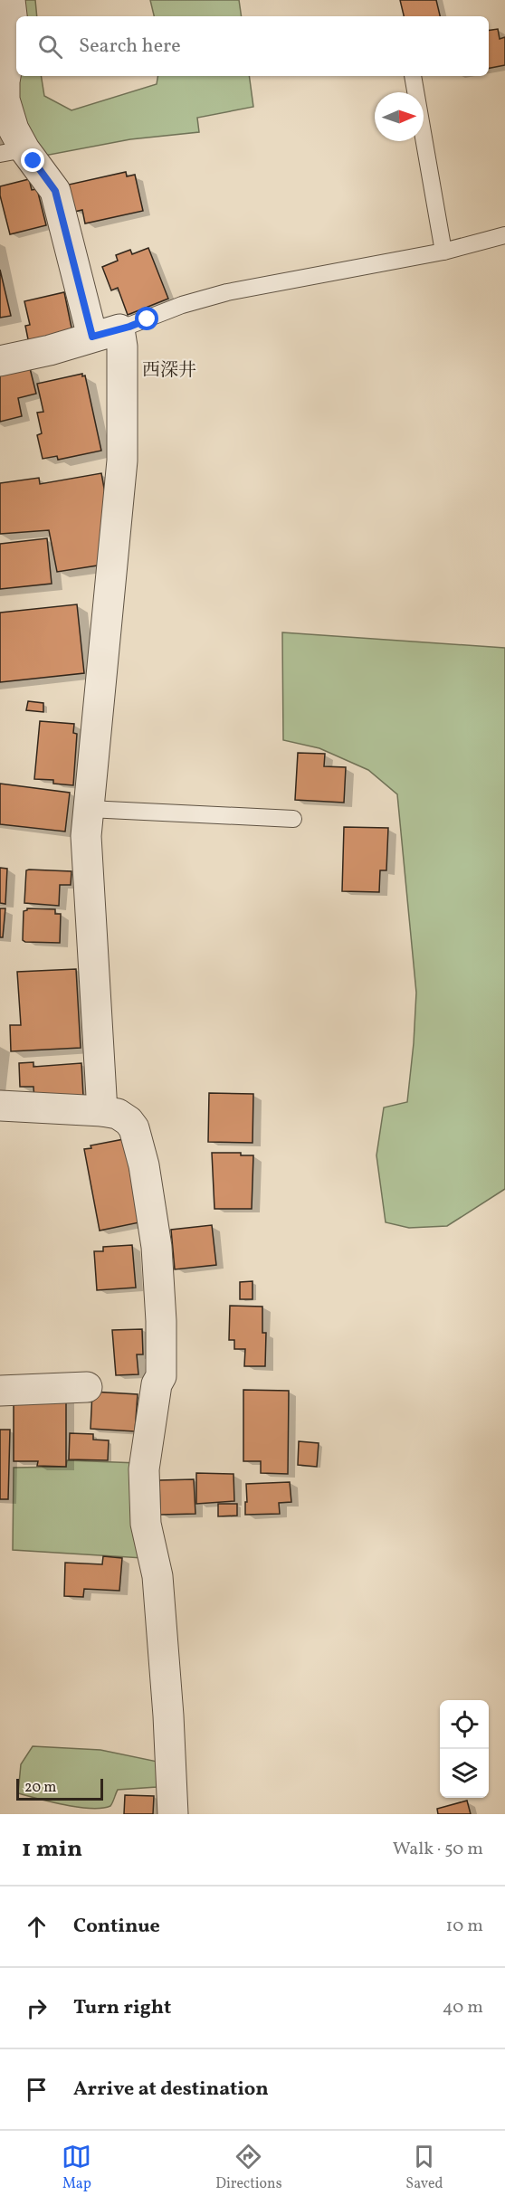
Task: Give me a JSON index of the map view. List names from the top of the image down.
{
  "districts": ["西深井"],
  "scale_bar": "20 m",
  "north": "right",
  "page": {
    "search": "Search here",
    "scale": "20 m",
    "heading": ["1 min", "Walk · 50 m"],
    "list": [
      ["Continue", "10 m"],
      ["Turn right", "40 m"],
      "Arrive at destination"
    ],
    "nav": ["Map", "Directions", "Saved"]
  }
}
